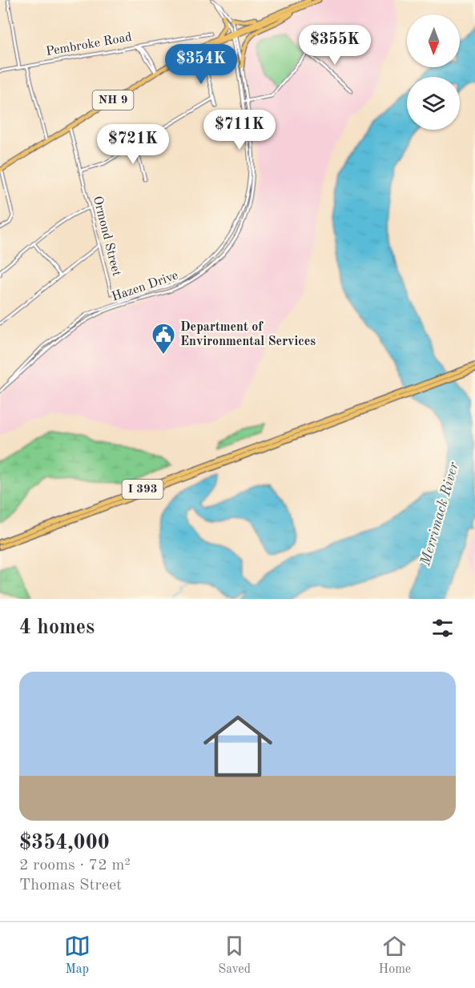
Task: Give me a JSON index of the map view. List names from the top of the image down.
{
  "streets": {
    "highway": ["I 393"],
    "main road": ["NH 9"],
    "street": ["Pembroke Road", "Ormond Street", "Hazen Drive"]
  },
  "crossings": [
    ["NH 9", "Ormond Street"],
    ["NH 9", "Hazen Drive"]
  ],
  "water": ["Merrimack River"],
  "places": {
    "public building": ["Department of Environmental Services"]
  },
  "north": "bottom",
  "page": {
    "price": [
      "$355K",
      "$354K",
      "$711K",
      "$721K"
    ],
    "heading": "4 homes",
    "list": [
      {
        "name": "$354,000",
        "note": "2 rooms · 72 m² · Thomas Street"
      }
    ],
    "tabs": ["Map", "Saved", "Home"]
  }
}
